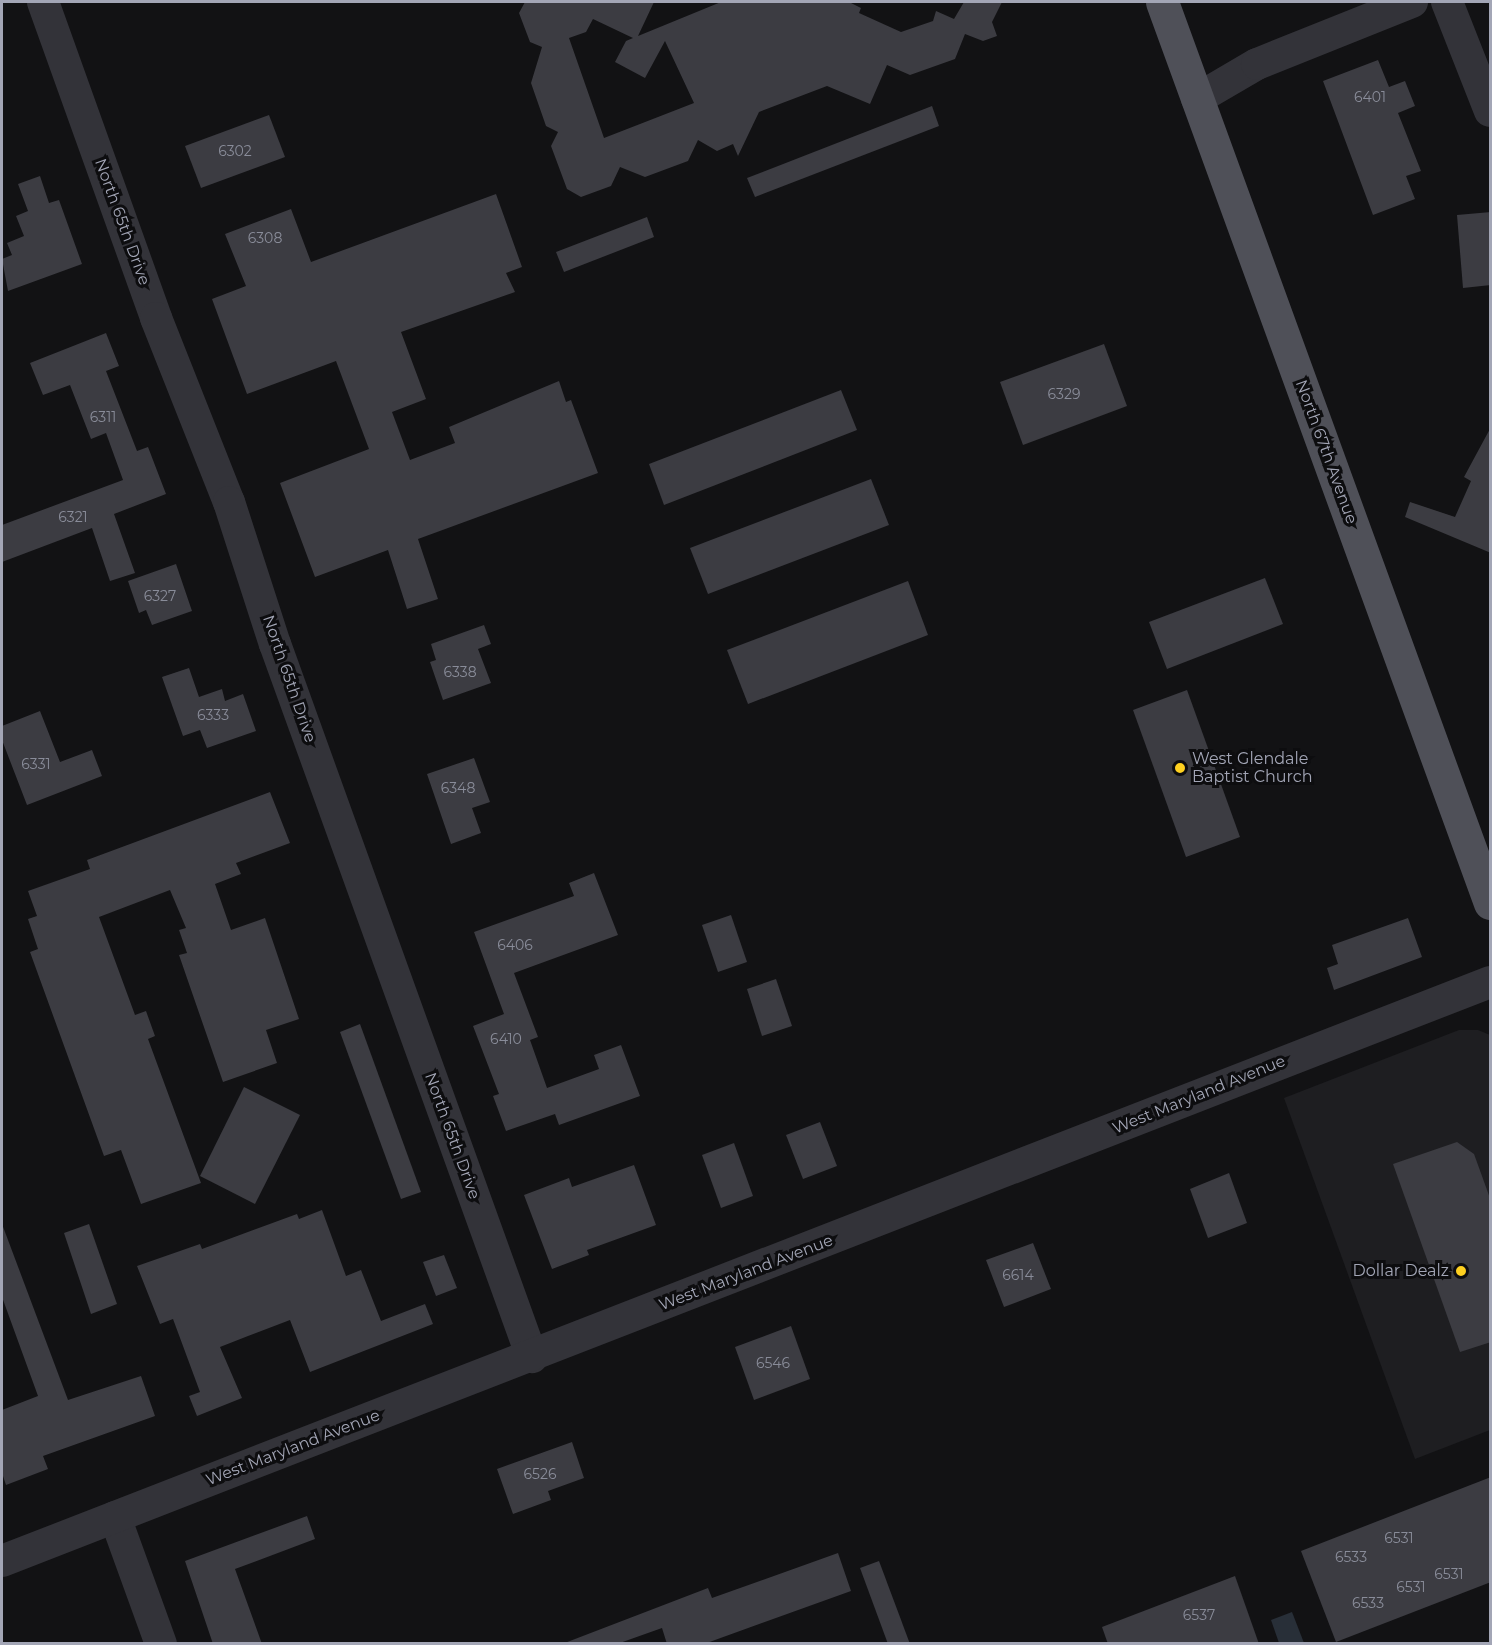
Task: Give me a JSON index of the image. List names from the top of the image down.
{
  "streets": {
    "main road": ["North 67th Avenue"],
    "street": ["North 65th Drive", "West Maryland Avenue"]
  },
  "crossings": [
    ["North 65th Drive", "West Maryland Avenue"]
  ],
  "places": ["West Glendale Baptist Church", "Dollar Dealz"],
  "house_numbers": [
    "6401",
    "6302",
    "6308",
    "6329",
    "6311",
    "6321",
    "6327",
    "6338",
    "6333",
    "6331",
    "6348",
    "6406",
    "6410",
    "6614",
    "6546",
    "6526",
    "6531",
    "6533",
    "6531",
    "6531",
    "6533",
    "6537"
  ]
}
